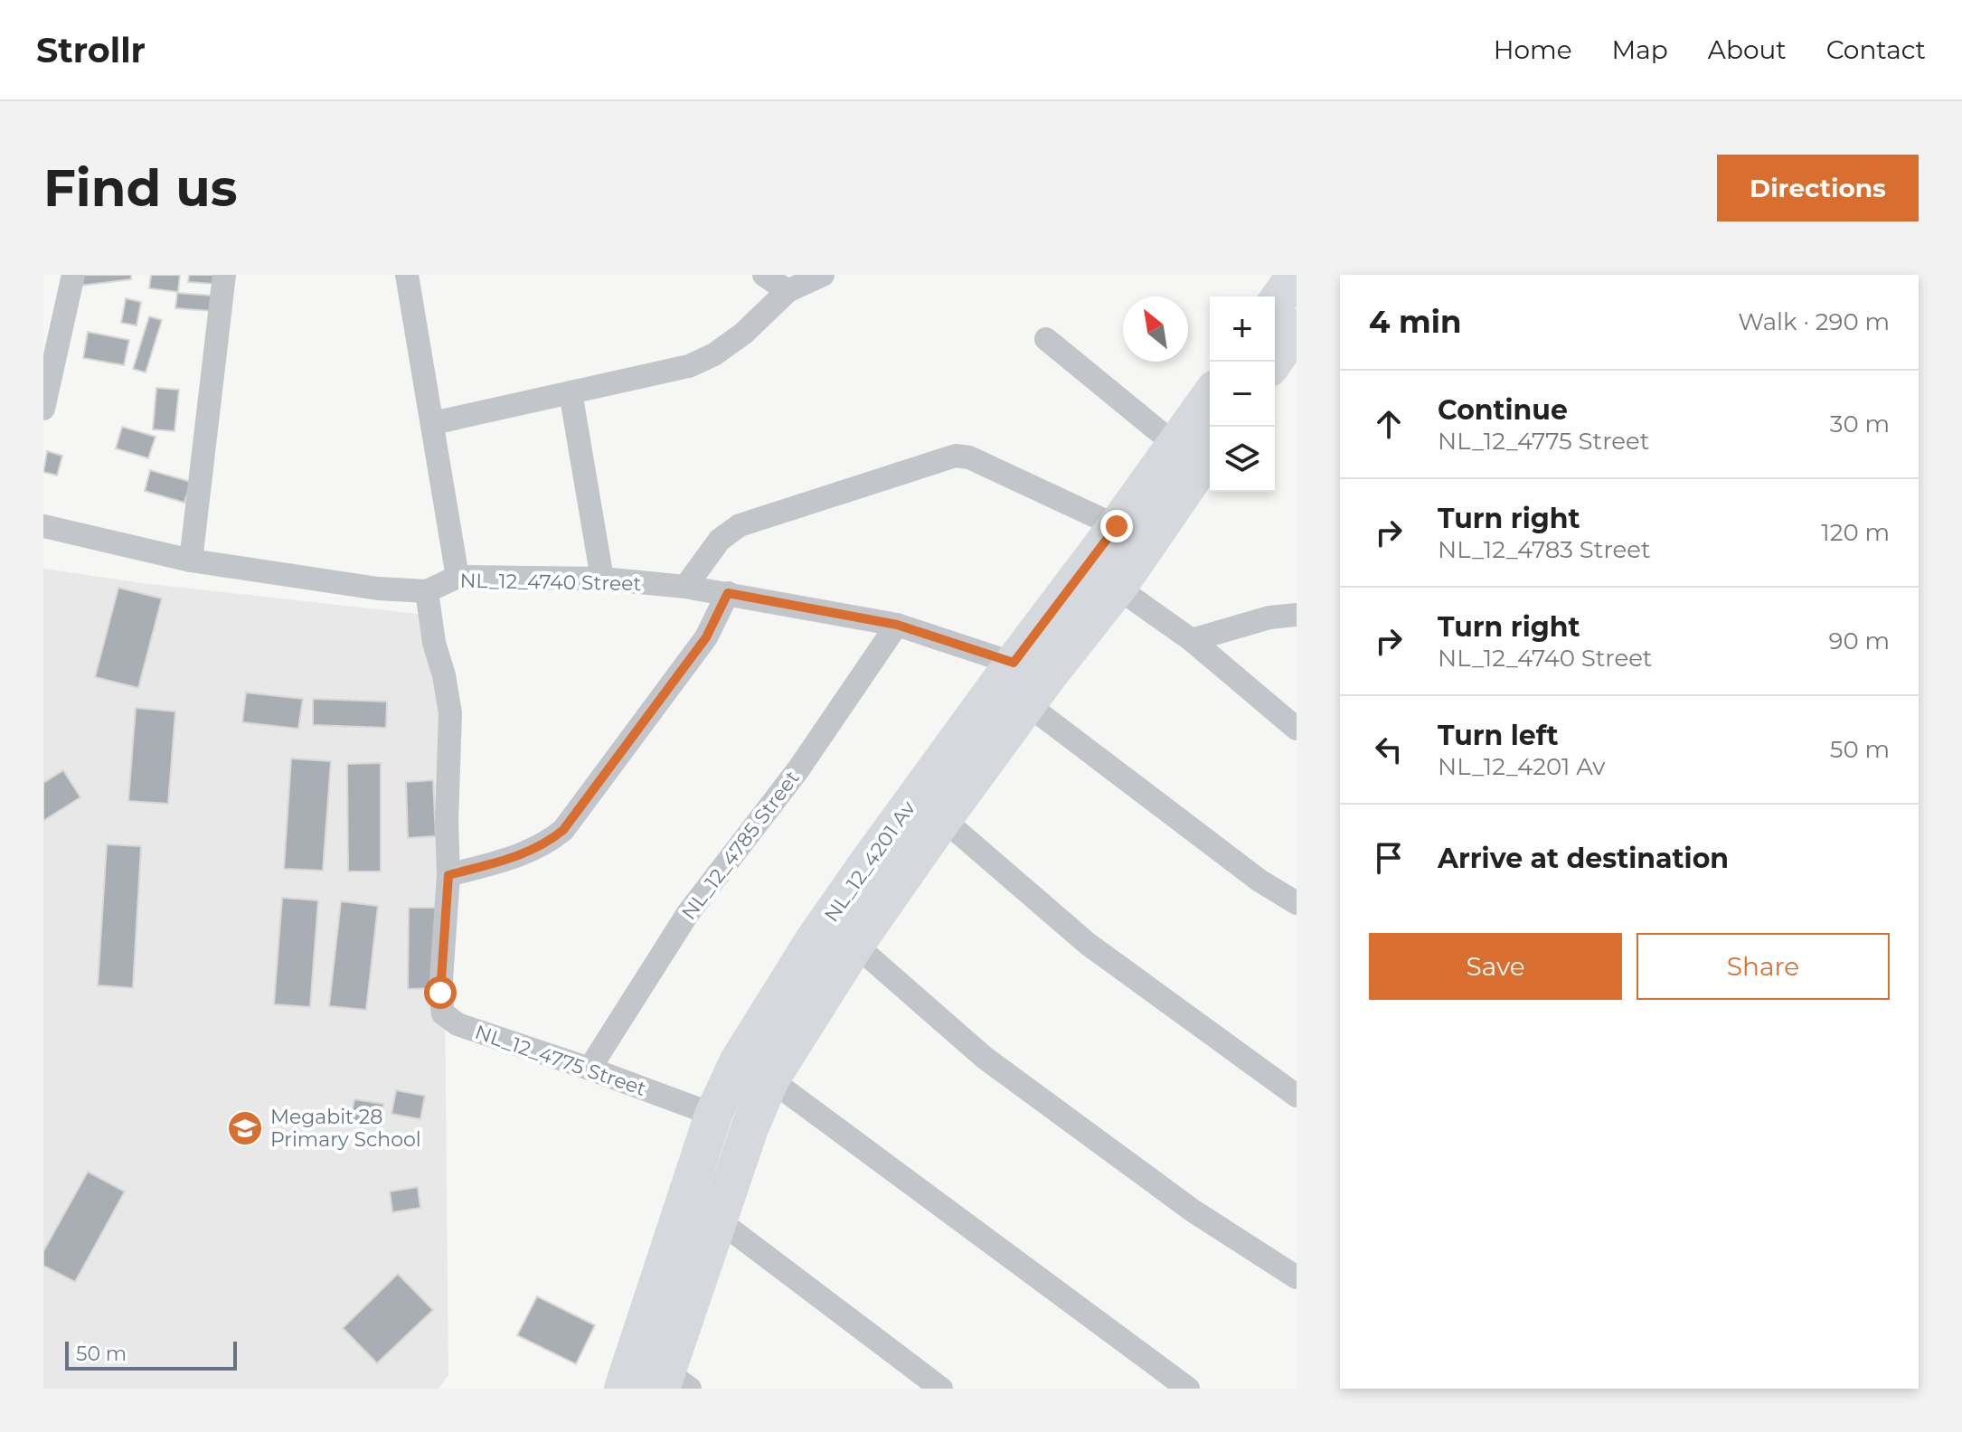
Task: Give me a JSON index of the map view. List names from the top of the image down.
{
  "streets": {
    "main road": ["NL_12_4201 Av"],
    "street": ["NL_12_4740 Street", "NL_12_4785 Street", "NL_12_4775 Street"]
  },
  "crossings": [
    ["NL_12_4740 Street", "NL_12_4785 Street"],
    ["NL_12_4740 Street", "NL_12_4201 Av"],
    ["NL_12_4740 Street", "NL_12_4775 Street"],
    ["NL_12_4785 Street", "NL_12_4775 Street"],
    ["NL_12_4201 Av", "NL_12_4775 Street"]
  ],
  "places": {
    "school or university": ["Megabit 28 Primary School"]
  },
  "scale_bar": "50 m",
  "north": "top left",
  "page": {
    "header": "Strollr",
    "nav": [
      "Home",
      "Map",
      "About",
      "Contact"
    ],
    "buttons": [
      "Directions",
      ["Save", "Share"]
    ],
    "title": "Find us",
    "heading": ["4 min", "Walk · 290 m"],
    "map_buttons": ["+", "−"],
    "list": [
      ["Continue", "NL_12_4775 Street", "30 m"],
      ["Turn right", "NL_12_4783 Street", "120 m"],
      ["Turn right", "NL_12_4740 Street", "90 m"],
      ["Turn left", "NL_12_4201 Av", "50 m"],
      "Arrive at destination"
    ],
    "scale": "50 m"
  }
}
